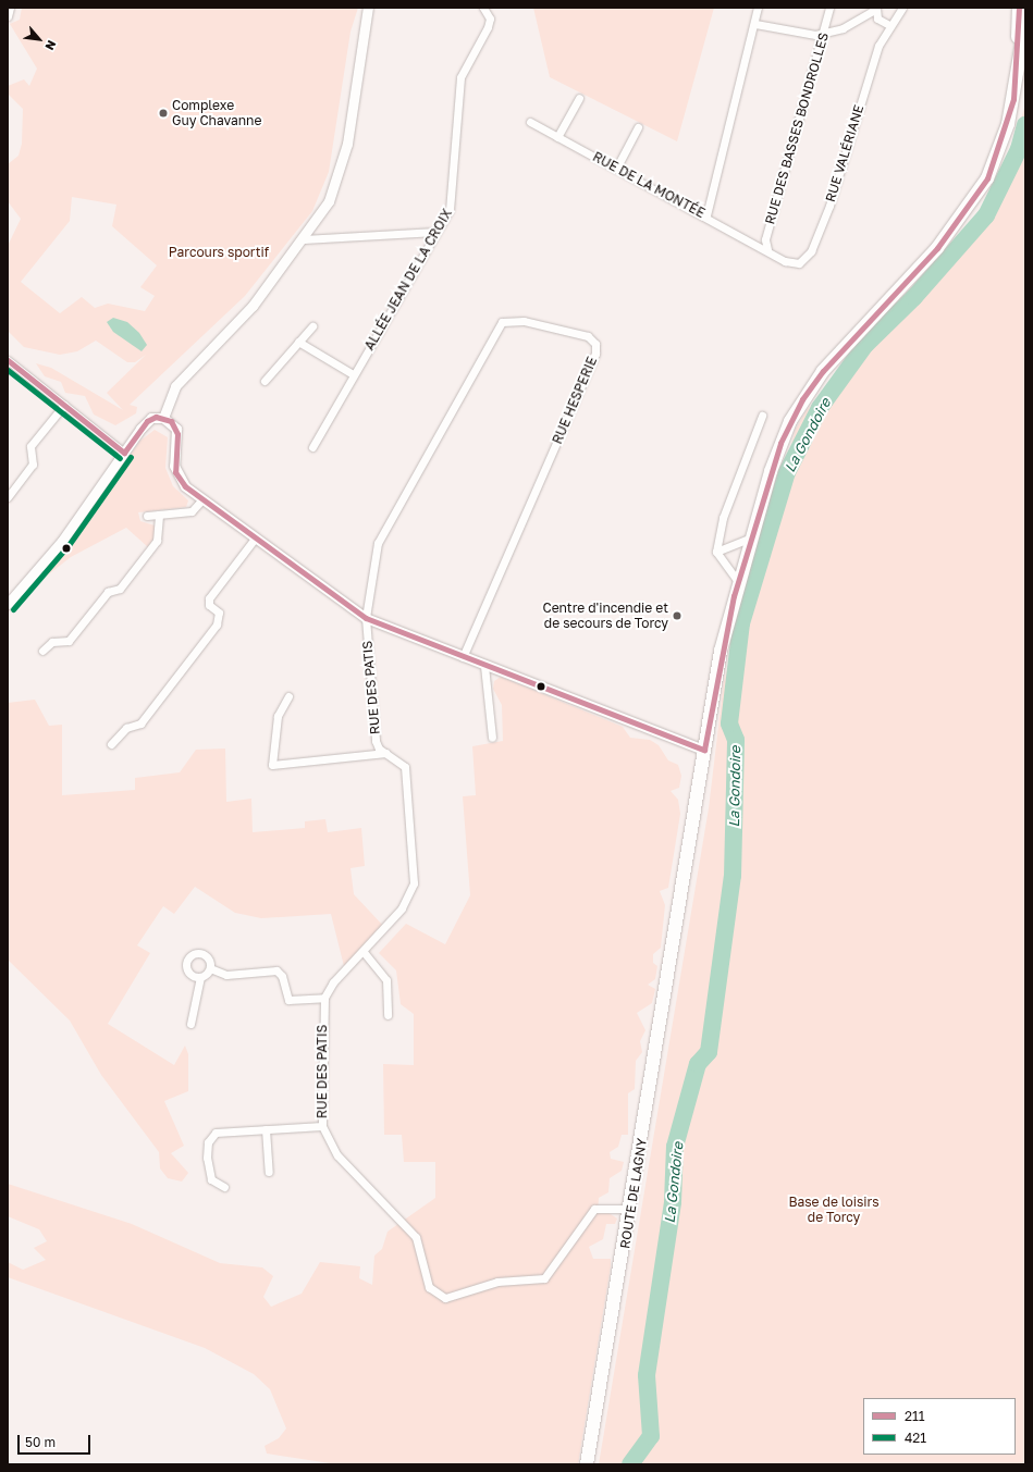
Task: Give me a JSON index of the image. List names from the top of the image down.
{
  "streets": {
    "main road": ["ROUTE DE LAGNY"],
    "street": [
      "RUE DES BASSES BONDROLLES",
      "RUE VALÉRIANE",
      "RUE DE LA MONTÉE",
      "ALLÉE JEAN DE LA CROIX",
      "RUE HESPERIE",
      "RUE DES PATIS"
    ]
  },
  "crossings": [
    ["RUE DES BASSES BONDROLLES", "RUE VALÉRIANE"],
    ["RUE DES BASSES BONDROLLES", "RUE DE LA MONTÉE"],
    ["RUE VALÉRIANE", "RUE DE LA MONTÉE"],
    ["RUE HESPERIE", "RUE DES PATIS"],
    ["RUE DES PATIS", "ROUTE DE LAGNY"]
  ],
  "water": ["La Gondoire"],
  "parks": ["Parcours sportif", "Base de loisirs de Torcy"],
  "places": ["Complexe Guy Chavanne", "Centre d'incendie et de secours de Torcy"],
  "lines": ["transit line 211", "transit line 421"],
  "legend": ["211", "421"],
  "scale_bar": "50 m",
  "north": "bottom right"
}
